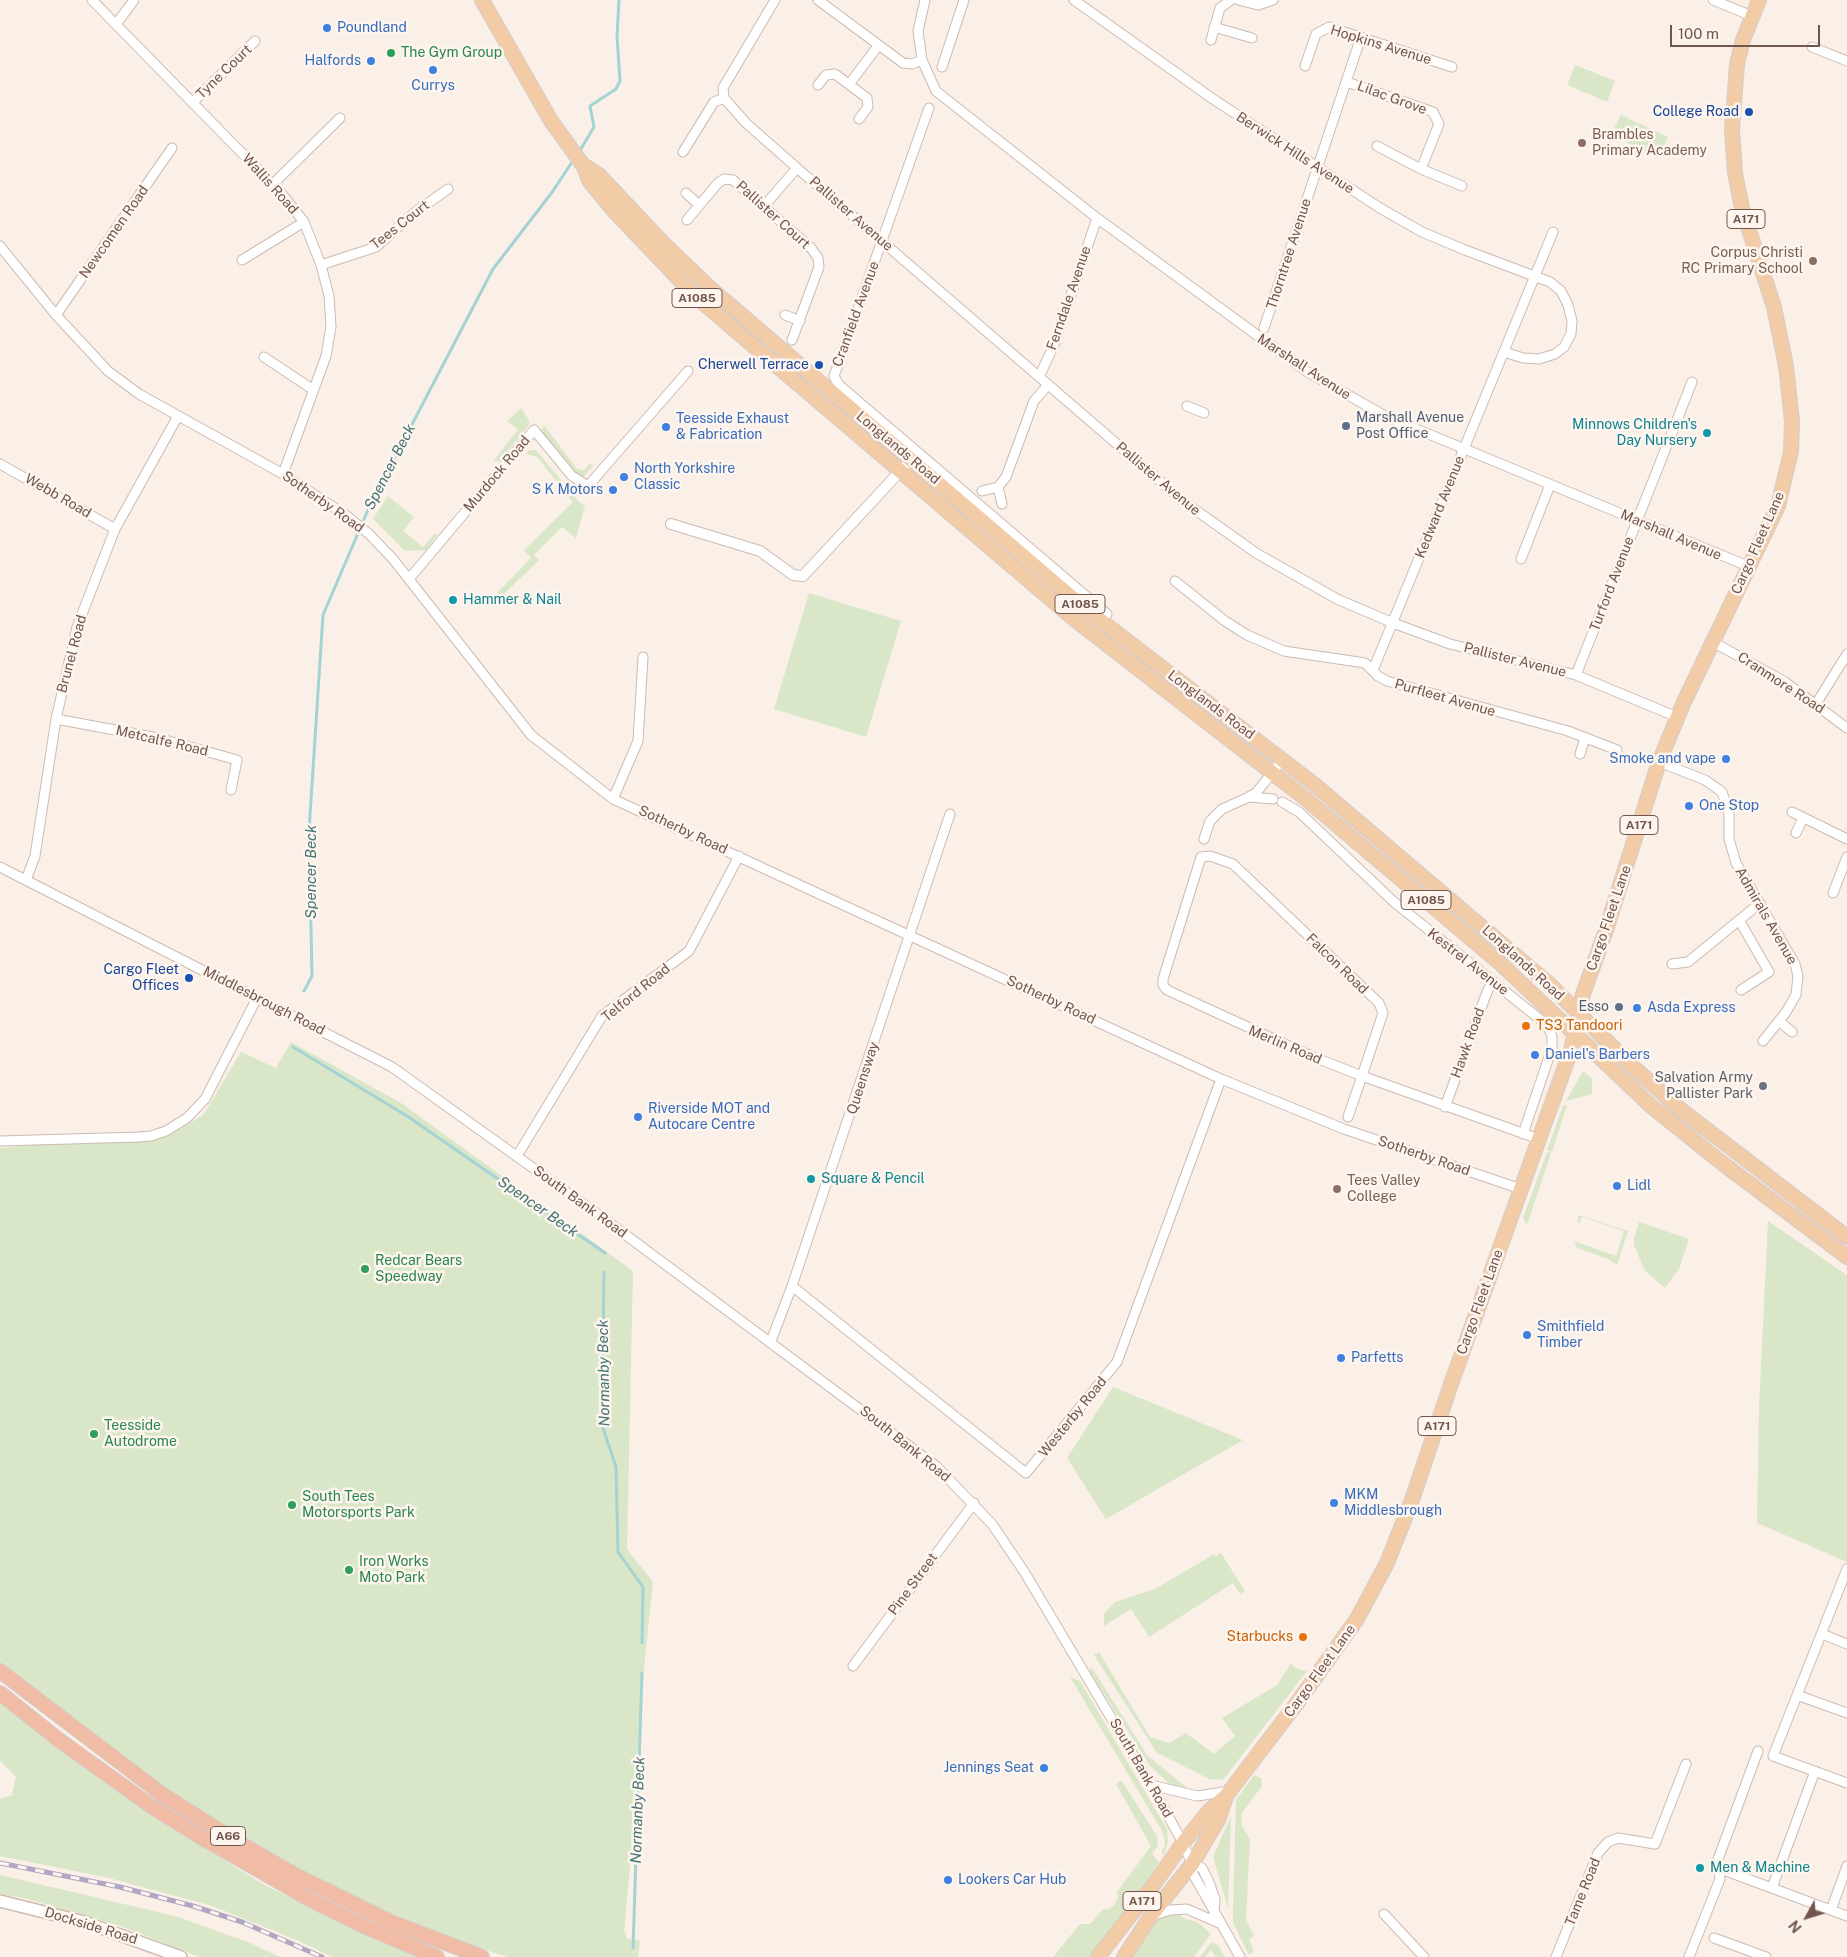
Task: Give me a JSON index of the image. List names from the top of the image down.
{
  "streets": {
    "highway": ["A66"],
    "main road": [
      "A171",
      "A1085",
      "Longlands Road",
      "Cargo Fleet Lane",
      "Dockside Road"
    ],
    "street": [
      "Hopkins Avenue",
      "Tyne Court",
      "Lilac Grove",
      "Berwick Hills Avenue",
      "Wallis Road",
      "Pallister Avenue",
      "Pallister Court",
      "Tees Court",
      "Newcomen Road",
      "Thorntree Avenue",
      "Ferndale Avenue",
      "Cranfield Avenue",
      "Marshall Avenue",
      "Murdock Road",
      "Webb Road",
      "Sotherby Road",
      "Kedward Avenue",
      "Turford Avenue",
      "Brunel Road",
      "Cranmore Road",
      "Purfleet Avenue",
      "Metcalfe Road",
      "Admirals Avenue",
      "Kestrel Avenue",
      "Falcon Road",
      "Telford Road",
      "Middlesbrough Road",
      "Hawk Road",
      "Merlin Road",
      "Queensway",
      "South Bank Road",
      "Westerby Road",
      "Pine Street",
      "Tame Road"
    ]
  },
  "crossings": [
    ["Hopkins Avenue", "Thorntree Avenue"],
    ["Tyne Court", "Wallis Road"],
    ["Lilac Grove", "Thorntree Avenue"],
    ["Berwick Hills Avenue", "Thorntree Avenue"],
    ["Berwick Hills Avenue", "Kedward Avenue"],
    ["Wallis Road", "Tees Court"],
    ["Wallis Road", "Sotherby Road"],
    ["Pallister Avenue", "Ferndale Avenue"],
    ["Pallister Avenue", "Cranfield Avenue"],
    ["Pallister Avenue", "Kedward Avenue"],
    ["Pallister Avenue", "Cargo Fleet Lane"],
    ["Pallister Avenue", "Turford Avenue"],
    ["Newcomen Road", "Sotherby Road"],
    ["A1085", "Longlands Road"],
    ["Ferndale Avenue", "Marshall Avenue"],
    ["Marshall Avenue", "Kedward Avenue"],
    ["Marshall Avenue", "Cargo Fleet Lane"],
    ["Marshall Avenue", "Turford Avenue"],
    ["Longlands Road", "Cargo Fleet Lane"],
    ["Murdock Road", "Sotherby Road"],
    ["Webb Road", "Brunel Road"],
    ["Sotherby Road", "Cargo Fleet Lane"],
    ["Sotherby Road", "Brunel Road"],
    ["Sotherby Road", "Telford Road"],
    ["Sotherby Road", "Queensway"],
    ["Sotherby Road", "Westerby Road"],
    ["Kedward Avenue", "Purfleet Avenue"],
    ["Cargo Fleet Lane", "Cranmore Road"],
    ["Cargo Fleet Lane", "Admirals Avenue"],
    ["Cargo Fleet Lane", "Merlin Road"],
    ["Cargo Fleet Lane", "South Bank Road"],
    ["Brunel Road", "Metcalfe Road"],
    ["Brunel Road", "Middlesbrough Road"],
    ["Kestrel Avenue", "Hawk Road"],
    ["Kestrel Avenue", "Merlin Road"],
    ["Falcon Road", "Merlin Road"],
    ["Telford Road", "Middlesbrough Road"],
    ["Telford Road", "South Bank Road"],
    ["Middlesbrough Road", "South Bank Road"],
    ["Hawk Road", "Merlin Road"],
    ["Queensway", "South Bank Road"],
    ["Queensway", "Westerby Road"],
    ["South Bank Road", "Pine Street"]
  ],
  "water": ["Spencer Beck", "Normanby Beck"],
  "places": [
    "Poundland",
    "The Gym Group",
    "Halfords",
    "Currys",
    "College Road",
    "Brambles Primary Academy",
    "Corpus Christi RC Primary School",
    "Cherwell Terrace",
    "Marshall Avenue Post Office",
    "Teesside Exhaust & Fabrication",
    "Minnows Children's Day Nursery",
    "North Yorkshire Classic",
    "S K Motors",
    "Hammer & Nail",
    "Smoke and vape",
    "One Stop",
    "Cargo Fleet Offices",
    "Esso",
    "Asda Express",
    "TS3 Tandoori",
    "Daniel's Barbers",
    "Salvation Army Pallister Park",
    "Riverside MOT and Autocare Centre",
    "Square & Pencil",
    "Lidl",
    "Tees Valley College",
    "Redcar Bears Speedway",
    "Smithfield Timber",
    "Parfetts",
    "Teesside Autodrome",
    "MKM Middlesbrough",
    "South Tees Motorsports Park",
    "Iron Works Moto Park",
    "Starbucks",
    "Jennings Seat",
    "Men & Machine",
    "Lookers Car Hub"
  ],
  "scale_bar": "100 m",
  "north": "bottom left"
}
